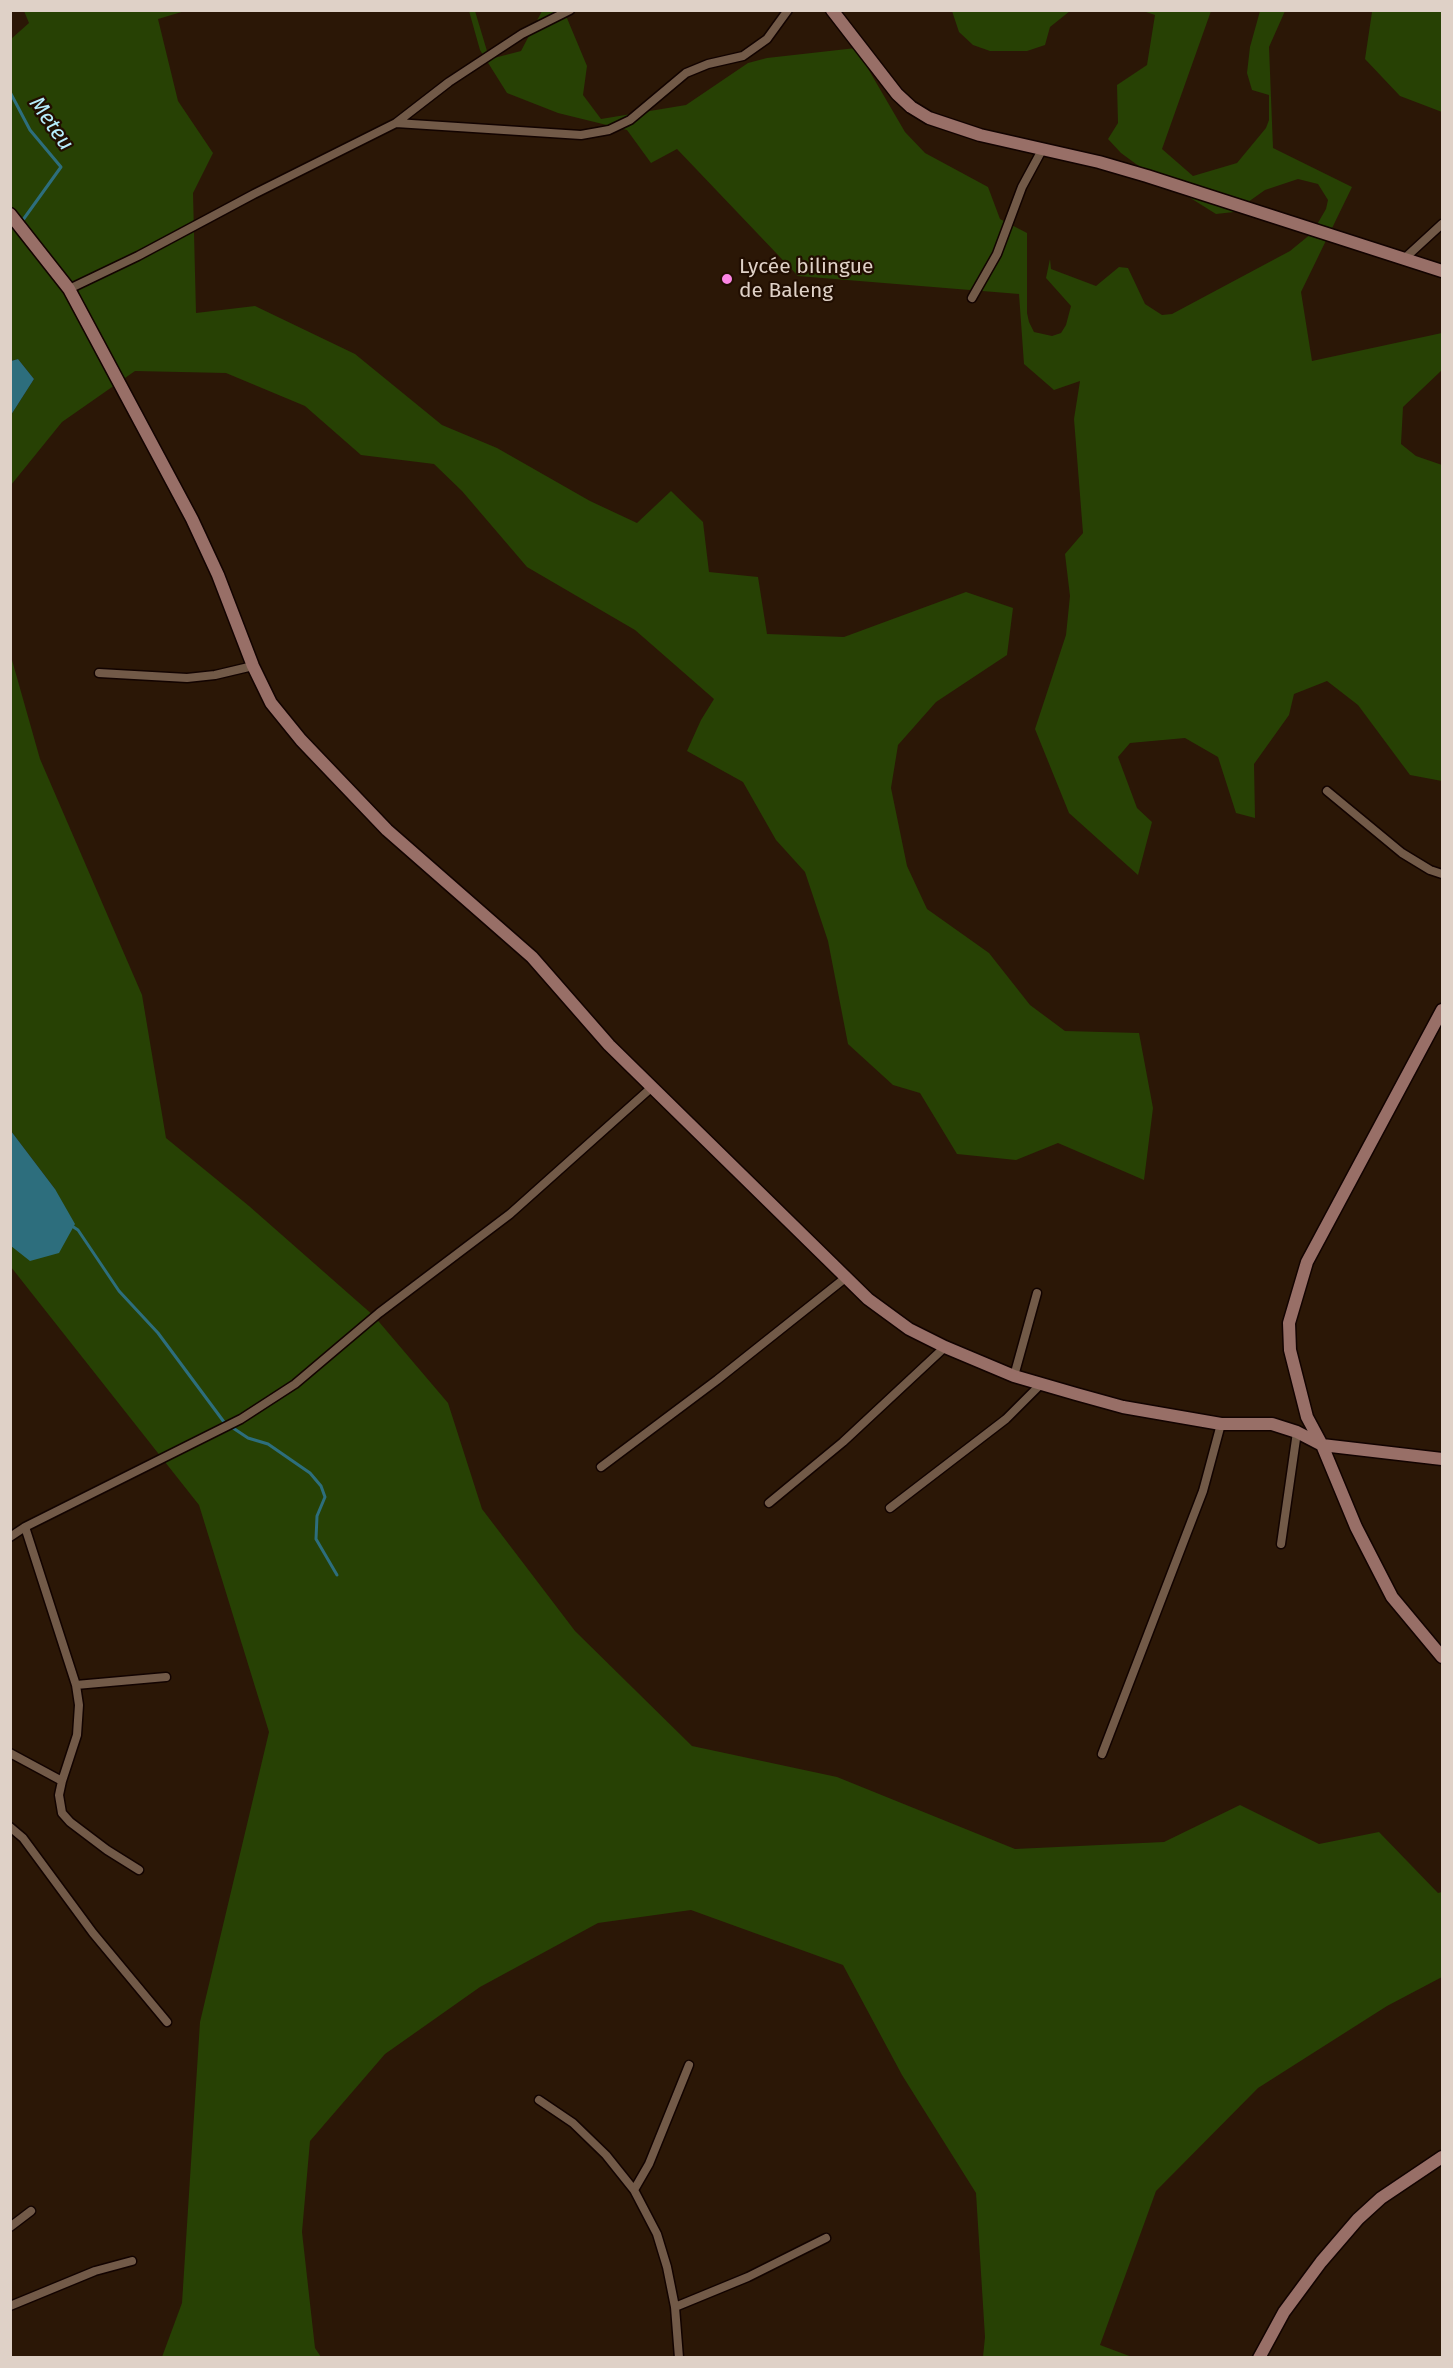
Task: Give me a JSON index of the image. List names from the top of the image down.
{
  "water": ["Meteu"],
  "places": ["Lycée bilingue de Baleng"]
}
